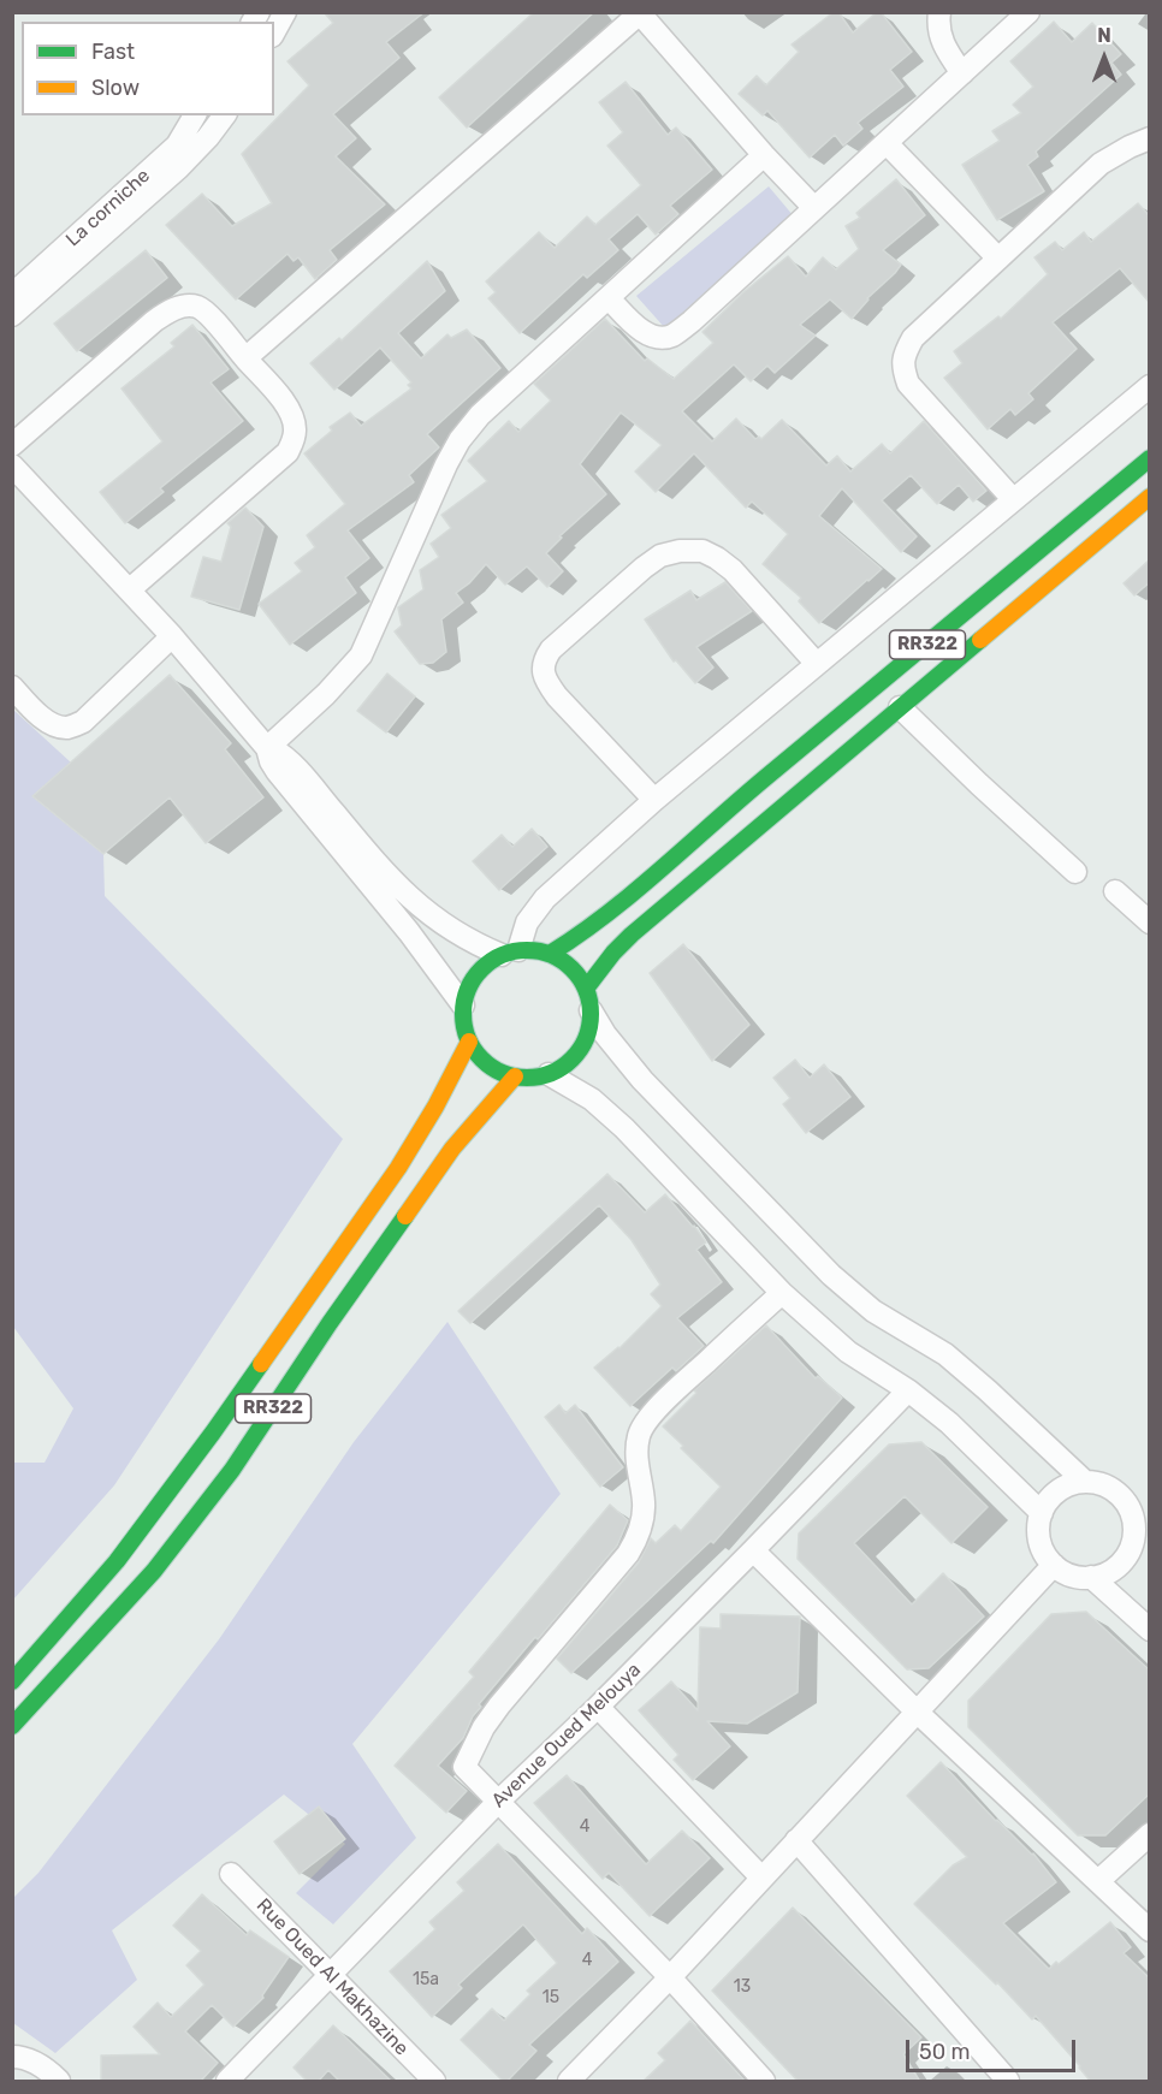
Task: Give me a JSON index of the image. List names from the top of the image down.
{
  "streets": {
    "main road": ["RR322"],
    "street": ["La corniche", "Avenue Oued Melouya", "Rue Oued Al Makhazine"]
  },
  "crossings": [
    ["Avenue Oued Melouya", "Rue Oued Al Makhazine"]
  ],
  "house_numbers": [
    "4",
    "4",
    "15a",
    "13",
    "15"
  ],
  "legend": ["Fast", "Slow"],
  "scale_bar": "50 m",
  "north": "top"
}
